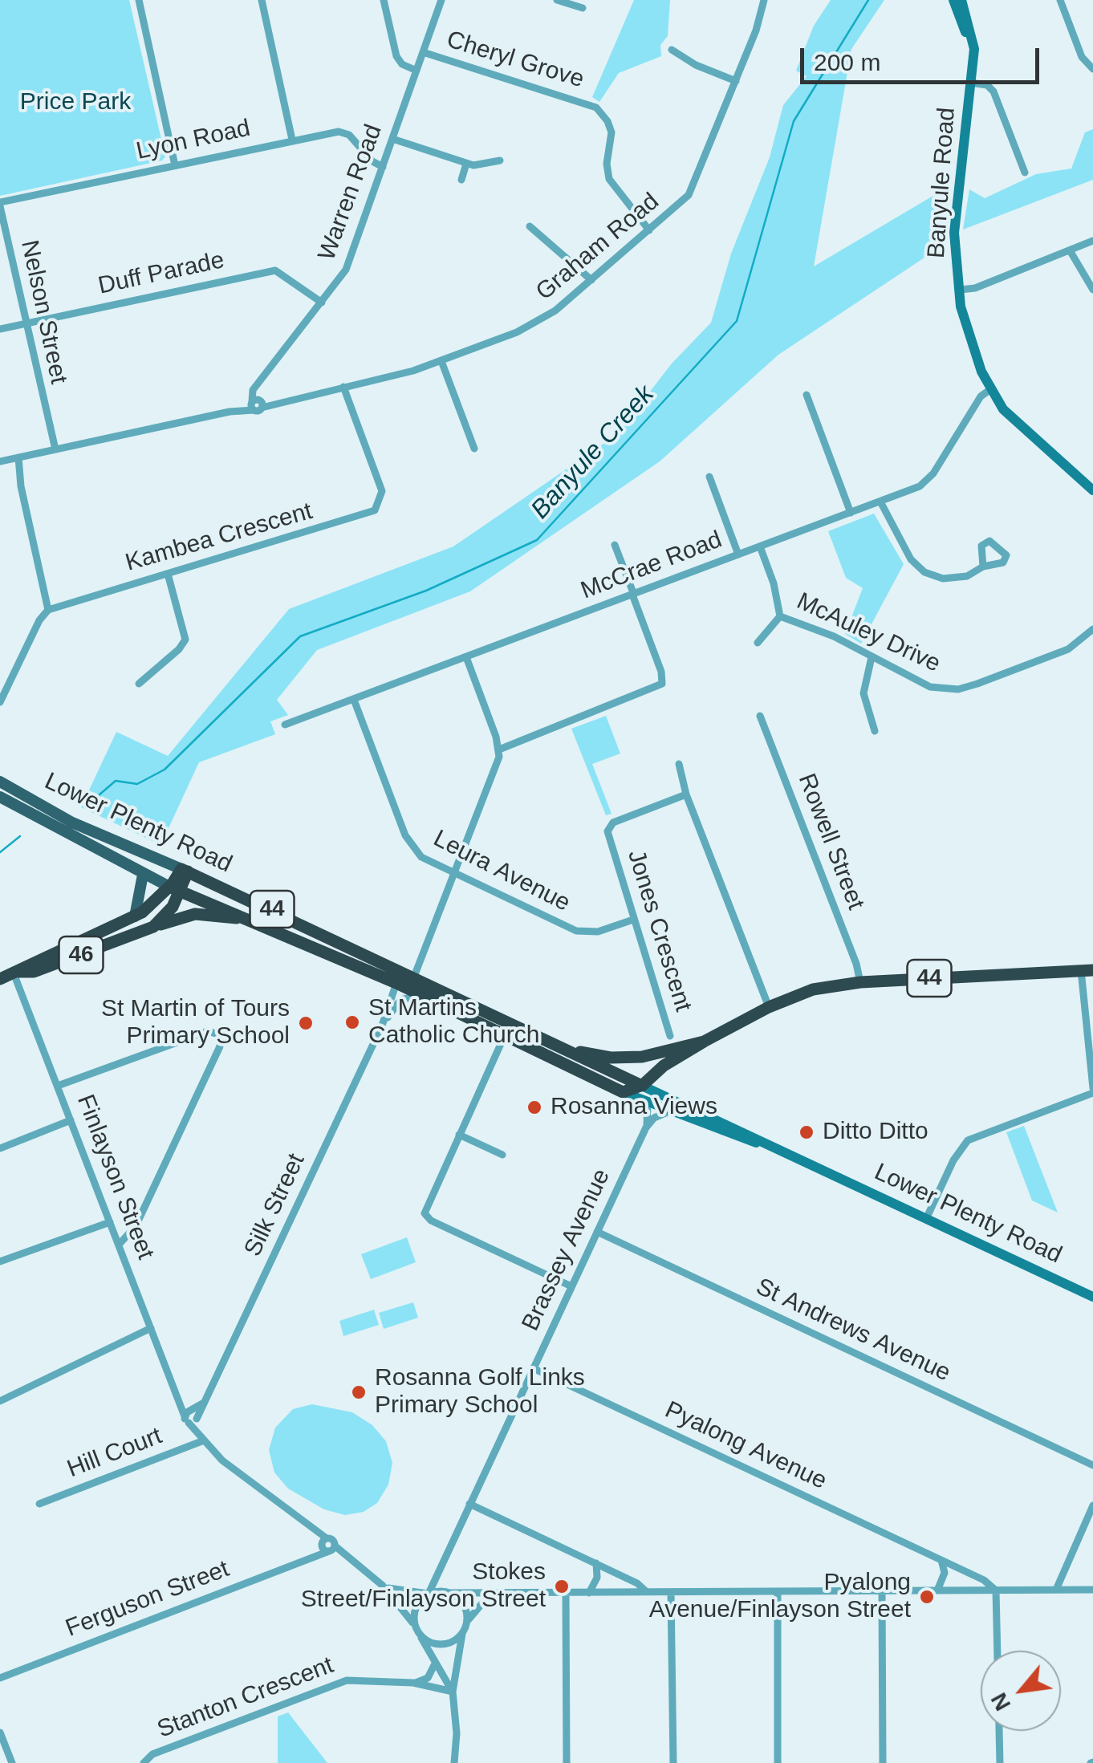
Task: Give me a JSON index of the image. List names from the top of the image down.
{
  "streets": {
    "highway": ["Lower Plenty Road", "44", "46"],
    "main road": ["Banyule Road"],
    "street": [
      "Cheryl Grove",
      "Lyon Road",
      "Warren Road",
      "Graham Road",
      "Duff Parade",
      "Nelson Street",
      "Kambea Crescent",
      "McCrae Road",
      "McAuley Drive",
      "Rowell Street",
      "Leura Avenue",
      "Jones Crescent",
      "Finlayson Street",
      "Silk Street",
      "Brassey Avenue",
      "St Andrews Avenue",
      "Pyalong Avenue",
      "Hill Court",
      "Ferguson Street",
      "Stanton Crescent"
    ]
  },
  "crossings": [
    ["Cheryl Grove", "Warren Road"],
    ["Cheryl Grove", "Graham Road"],
    ["Lyon Road", "Warren Road"],
    ["Lyon Road", "Nelson Street"],
    ["Banyule Road", "McCrae Road"],
    ["Warren Road", "Graham Road"],
    ["Warren Road", "Duff Parade"],
    ["Graham Road", "Nelson Street"],
    ["Graham Road", "Kambea Crescent"],
    ["Duff Parade", "Nelson Street"],
    ["McCrae Road", "McAuley Drive"],
    ["McCrae Road", "Leura Avenue"],
    ["Lower Plenty Road", "44"],
    ["Lower Plenty Road", "46"],
    ["Lower Plenty Road", "Silk Street"],
    ["Lower Plenty Road", "Brassey Avenue"],
    ["Rowell Street", "44"],
    ["Leura Avenue", "Jones Crescent"],
    ["46", "Finlayson Street"],
    ["Finlayson Street", "Silk Street"],
    ["Finlayson Street", "Hill Court"],
    ["Finlayson Street", "Ferguson Street"],
    ["Brassey Avenue", "St Andrews Avenue"],
    ["Brassey Avenue", "Pyalong Avenue"]
  ],
  "water": ["Banyule Creek"],
  "parks": ["Price Park"],
  "places": [
    "St Martins Catholic Church",
    "St Martin of Tours Primary School",
    "Rosanna Views",
    "Ditto Ditto",
    "Rosanna Golf Links Primary School",
    "Stokes Street/Finlayson Street",
    "Pyalong Avenue/Finlayson Street"
  ],
  "scale_bar": "200 m",
  "north": "bottom left"
}
